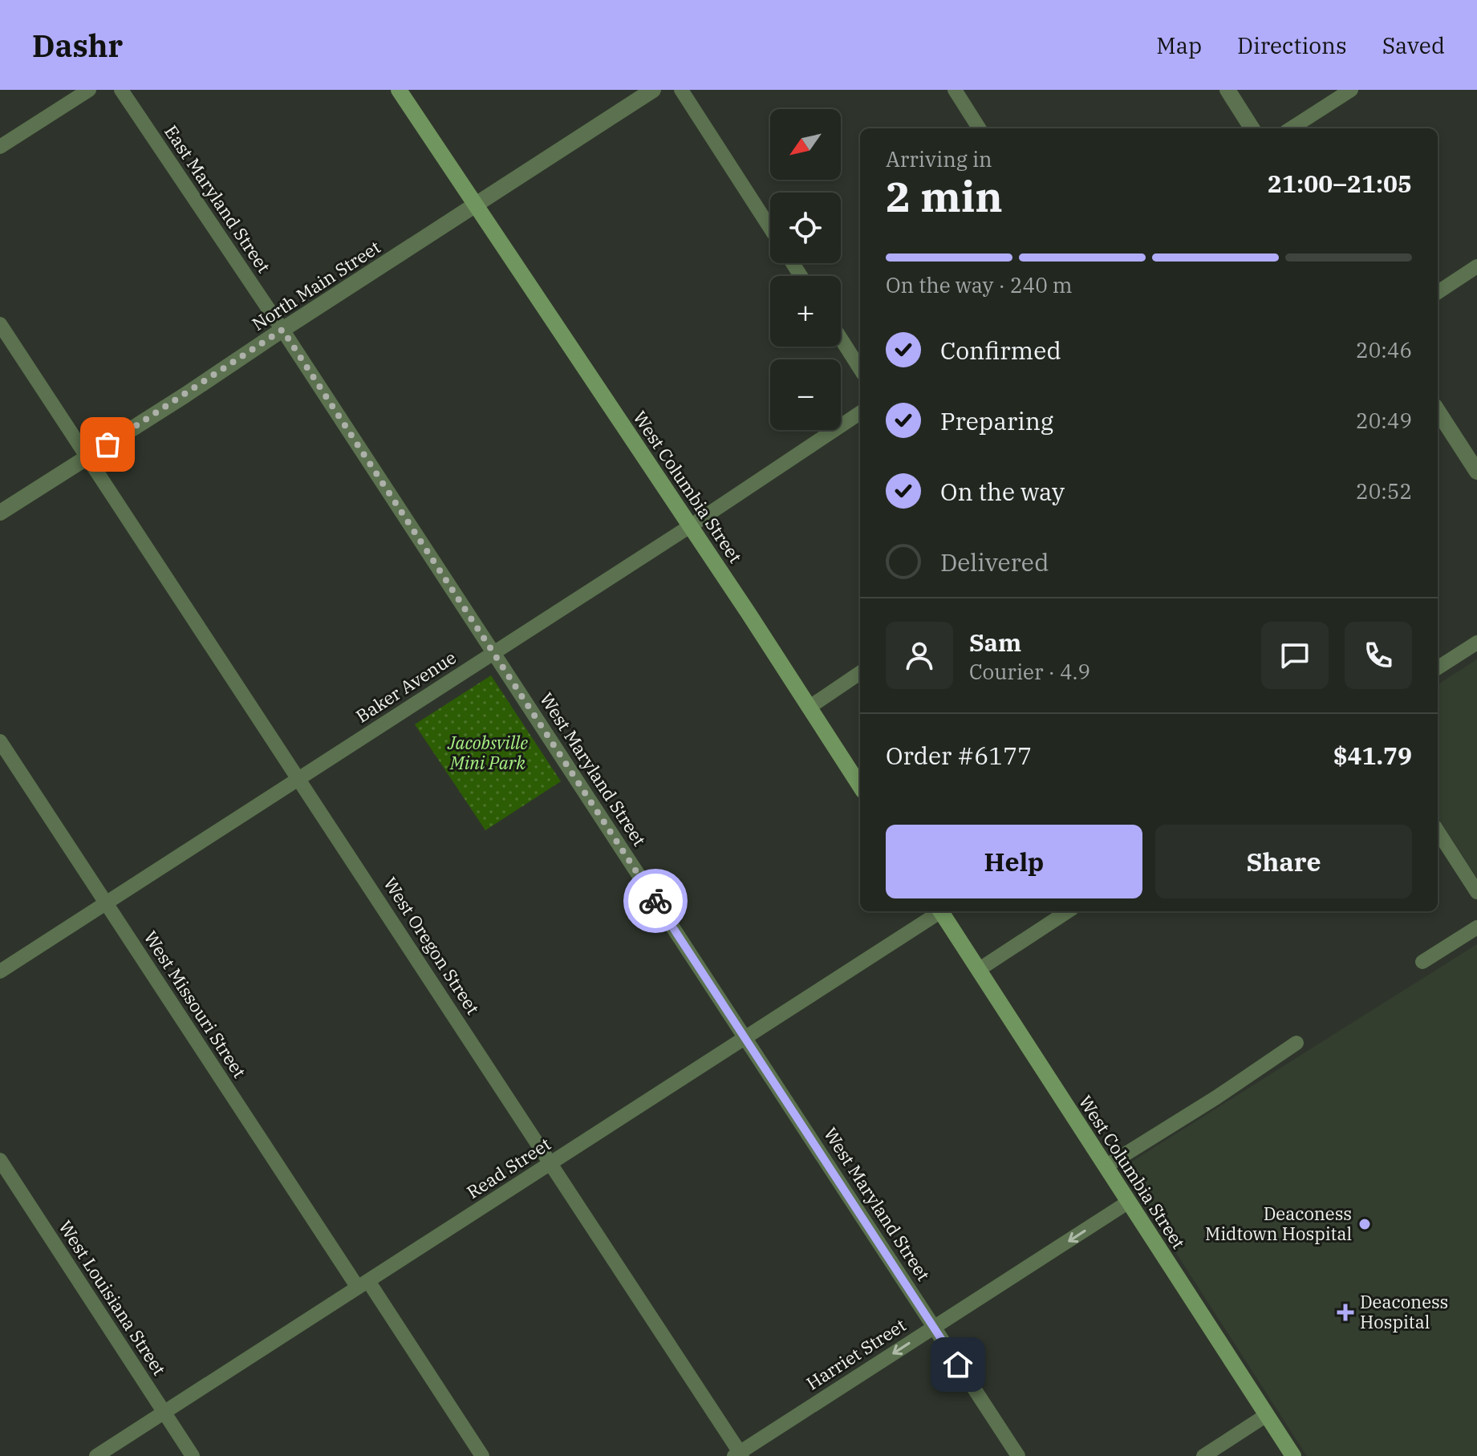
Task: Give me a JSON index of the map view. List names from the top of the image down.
{
  "streets": {
    "main road": ["West Columbia Street"],
    "street": [
      "East Maryland Street",
      "North Main Street",
      "Baker Avenue",
      "West Maryland Street",
      "West Oregon Street",
      "West Missouri Street",
      "Read Street",
      "West Louisiana Street",
      "Harriet Street"
    ]
  },
  "crossings": [
    ["East Maryland Street", "North Main Street"],
    ["East Maryland Street", "West Maryland Street"],
    ["North Main Street", "West Columbia Street"],
    ["North Main Street", "West Maryland Street"],
    ["North Main Street", "West Oregon Street"],
    ["West Columbia Street", "Baker Avenue"],
    ["West Columbia Street", "Harriet Street"],
    ["Baker Avenue", "West Maryland Street"],
    ["Baker Avenue", "West Oregon Street"],
    ["Baker Avenue", "West Missouri Street"],
    ["West Maryland Street", "Read Street"],
    ["West Maryland Street", "Harriet Street"],
    ["West Oregon Street", "Read Street"],
    ["West Oregon Street", "Harriet Street"],
    ["West Missouri Street", "Read Street"],
    ["Read Street", "West Louisiana Street"]
  ],
  "one_way": ["Harriet Street"],
  "parks": ["Jacobsville Mini Park"],
  "places": {
    "other": ["Deaconess Midtown Hospital"],
    "health": ["Deaconess Hospital"]
  },
  "north": "bottom left",
  "page": {
    "header": "Dashr",
    "nav": ["Map", "Directions", "Saved"],
    "map_buttons": ["+", "−"],
    "heading": ["2 min", "Arriving in", "21:00–21:05"],
    "panel": [
      "Sam",
      "Courier · 4.9",
      "Order #6177",
      "$41.79"
    ],
    "bar": "On the way · 240 m",
    "list": [
      ["Confirmed", "20:46"],
      ["Preparing", "20:49"],
      ["On the way", "20:52"],
      "Delivered"
    ],
    "buttons": ["Help", "Share"]
  }
}
